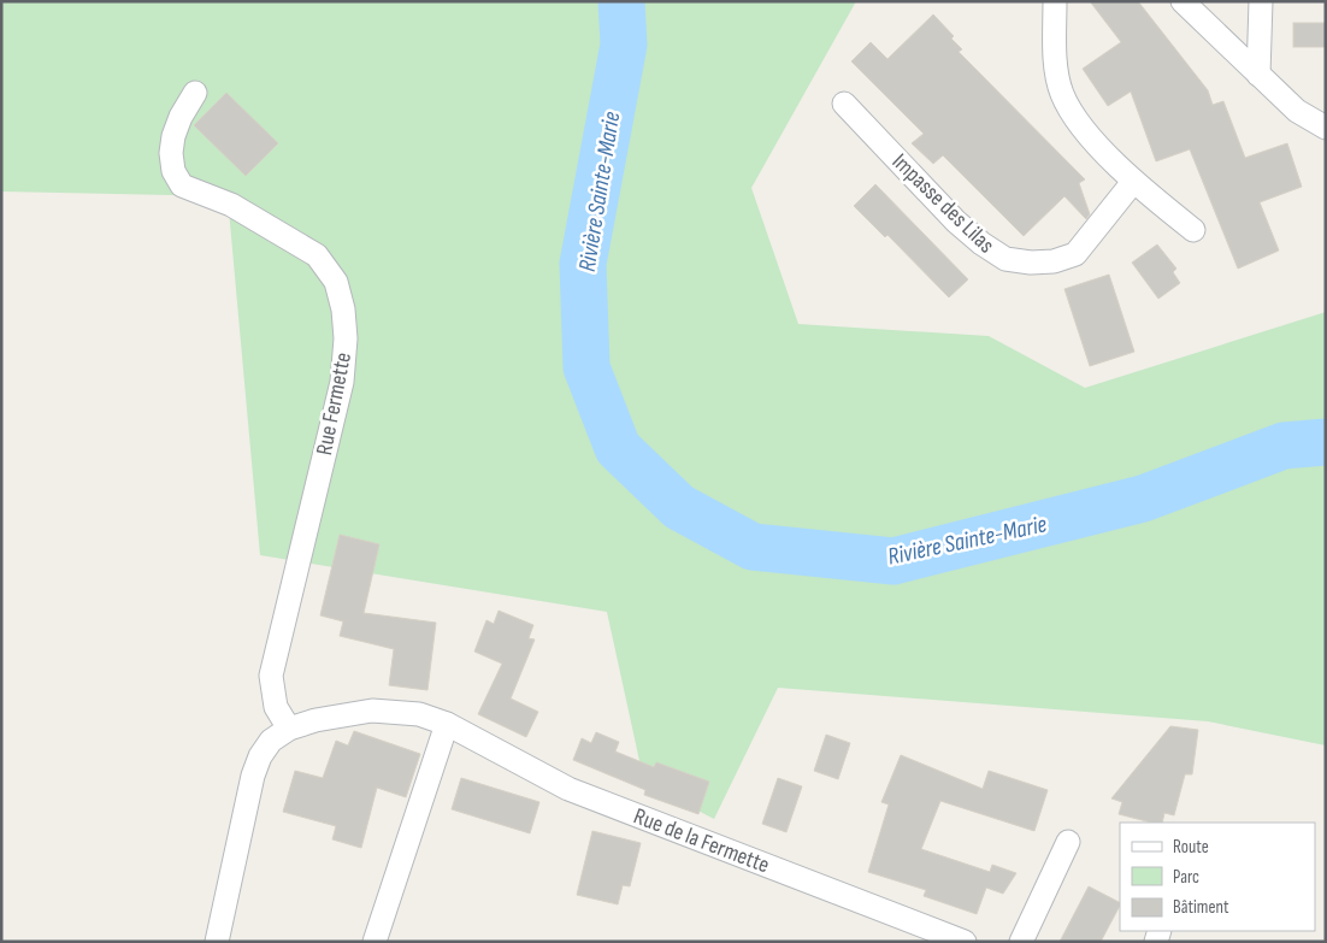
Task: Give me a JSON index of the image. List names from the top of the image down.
{
  "streets": {
    "street": ["Impasse des Lilas", "Rue Fermette", "Rue de la Fermette"]
  },
  "crossings": [
    ["Rue Fermette", "Rue de la Fermette"]
  ],
  "water": ["Rivière Sainte-Marie"],
  "legend": ["Route", "Parc", "Bâtiment"]
}
